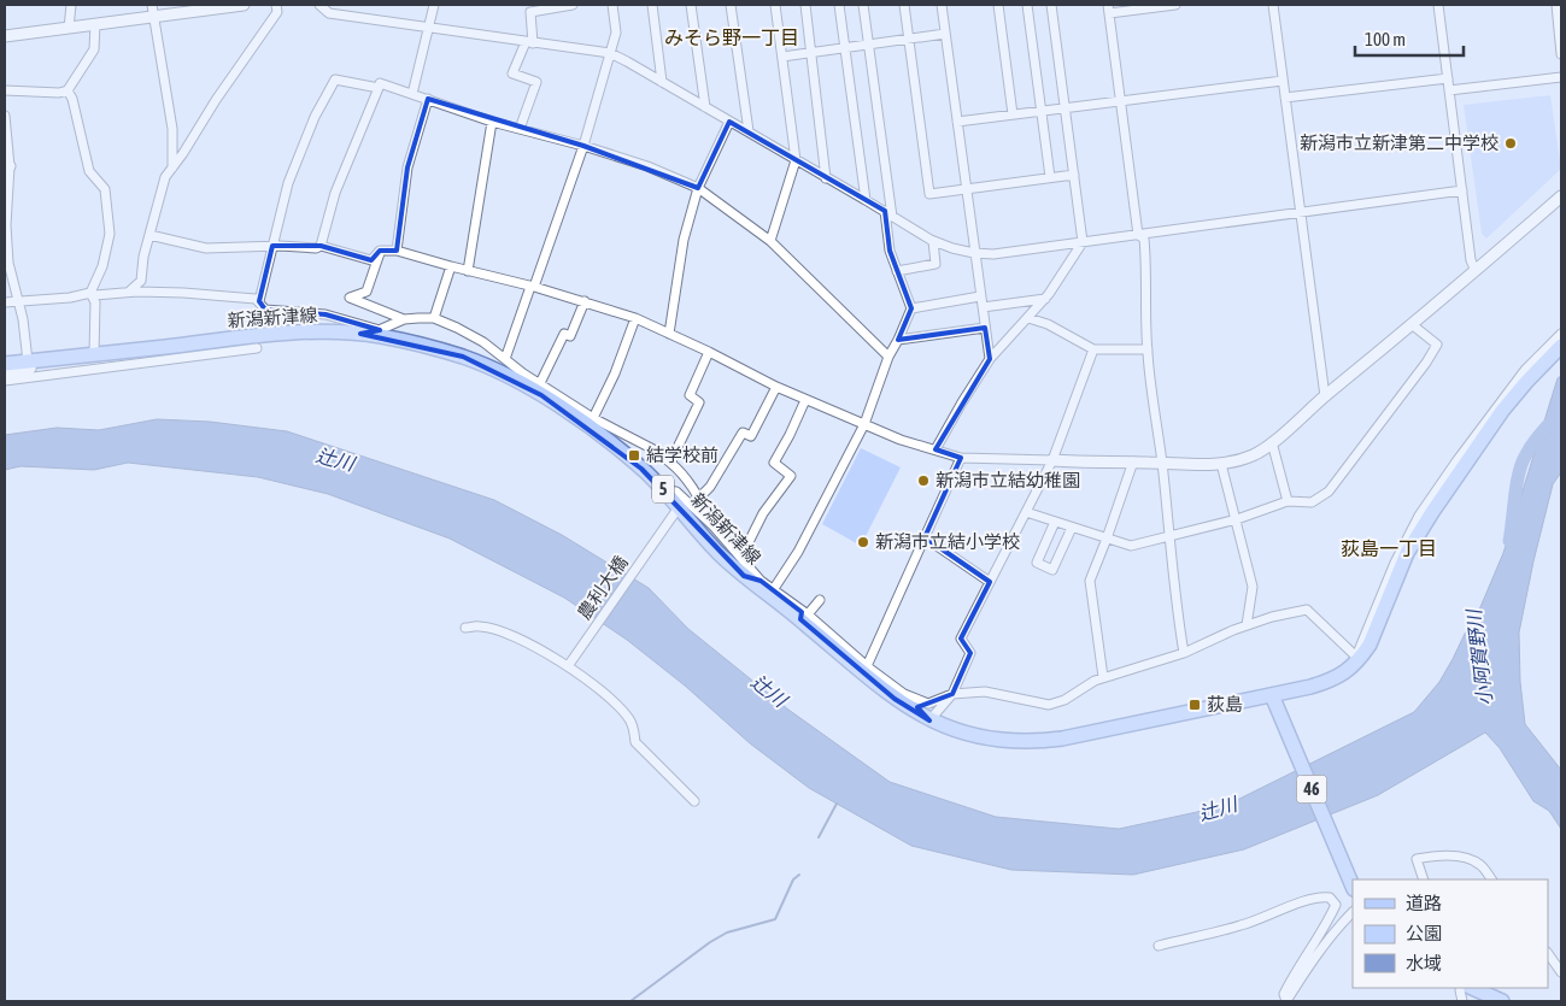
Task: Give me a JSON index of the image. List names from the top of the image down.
{
  "streets": {
    "main road": ["新潟新津線", "5", "46"],
    "street": ["農利大橋"]
  },
  "crossings": [
    ["新潟新津線", "5"],
    ["新潟新津線", "農利大橋"],
    ["新潟新津線", "46"],
    ["5", "46"]
  ],
  "districts": ["みそら野一丁目", "荻島一丁目"],
  "water": ["辻川", "小阿賀野川"],
  "places": {
    "other": ["新潟市立新津第二中学校", "新潟市立結幼稚園", "新潟市立結小学校"],
    "transit": ["結学校前", "荻島"]
  },
  "legend": ["道路", "公園", "水域"],
  "scale_bar": "100 m"
}
